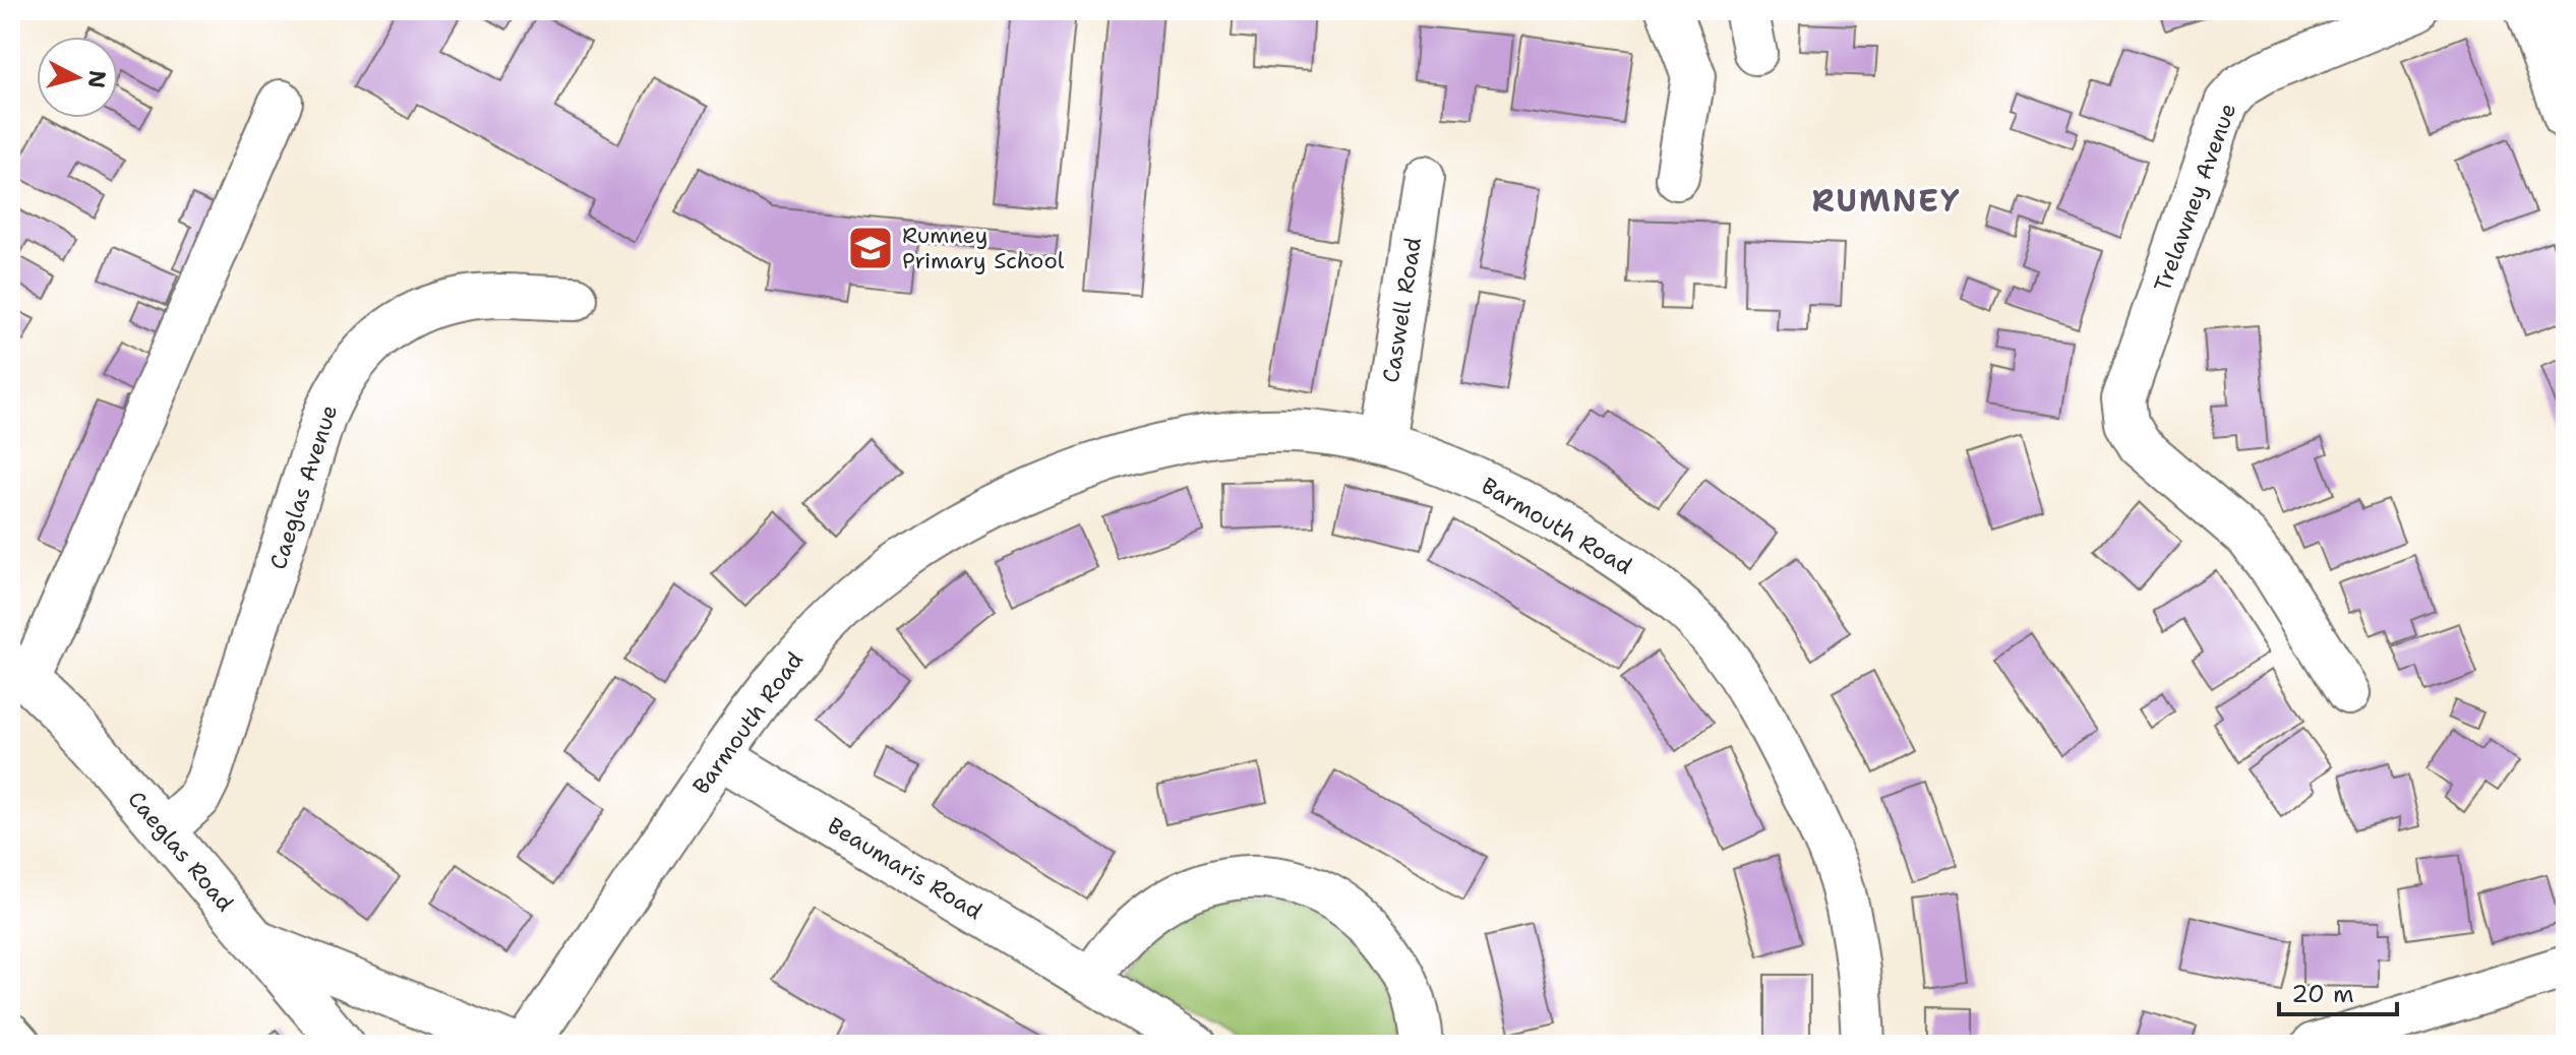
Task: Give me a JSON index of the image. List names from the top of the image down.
{
  "streets": {
    "street": [
      "Trelawney Avenue",
      "Caswell Road",
      "Caeglas Avenue",
      "Barmouth Road",
      "Caeglas Road",
      "Beaumaris Road"
    ]
  },
  "crossings": [
    ["Caswell Road", "Barmouth Road"],
    ["Caeglas Avenue", "Caeglas Road"],
    ["Barmouth Road", "Beaumaris Road"]
  ],
  "districts": ["RUMNEY"],
  "places": {
    "school or university": ["Rumney Primary School"]
  },
  "scale_bar": "20 m",
  "north": "right"
}
